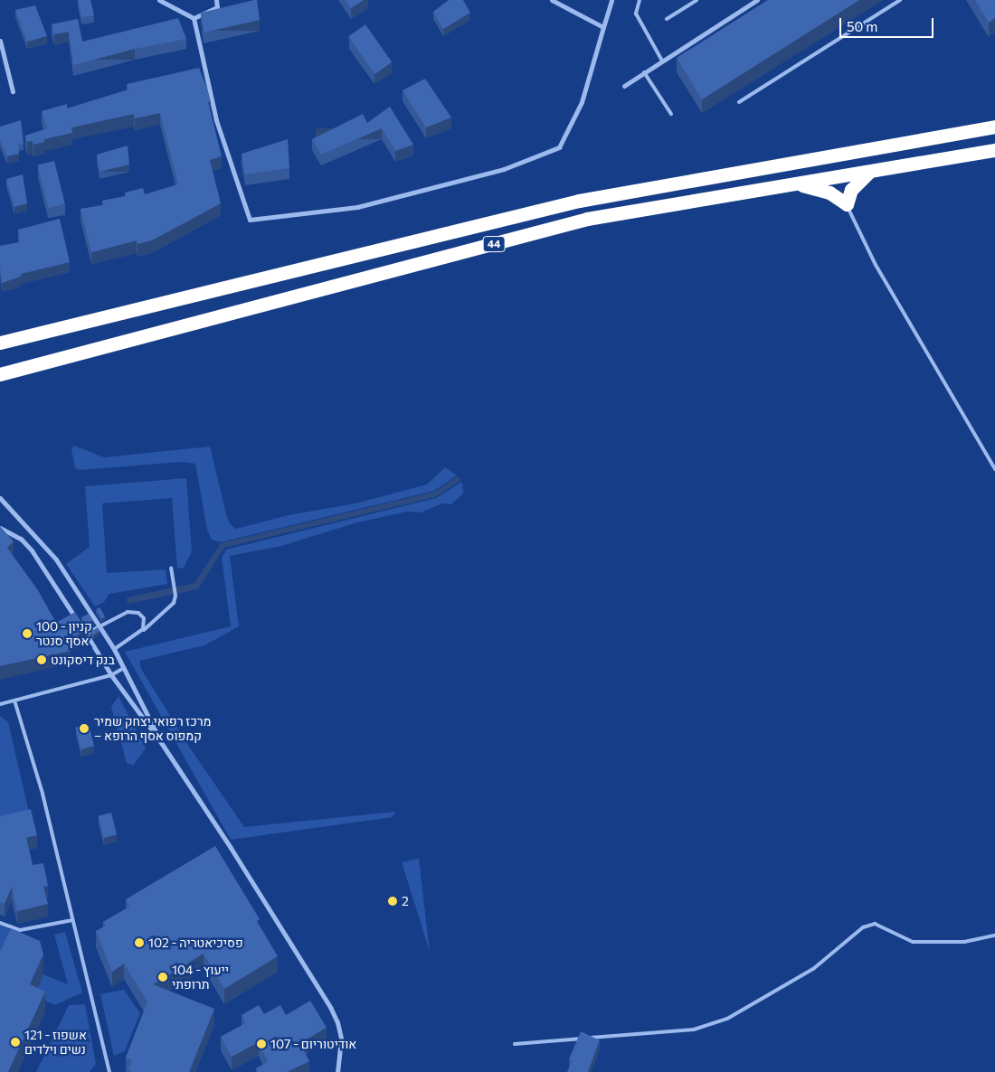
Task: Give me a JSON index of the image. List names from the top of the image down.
{
  "streets": {
    "highway": ["44"]
  },
  "places": [
    "100 - קניון אסף סנטר",
    "בנק דיסקונט",
    "מרכז רפואי יצחק שמיר – קמפוס אסף הרופא",
    "2",
    "102 - פסיכיאטריה",
    "104 - ייעוץ תרופתי",
    "121 - אשפוז נשים וילדים",
    "107 - אודיטוריום"
  ],
  "scale_bar": "50 m"
}
